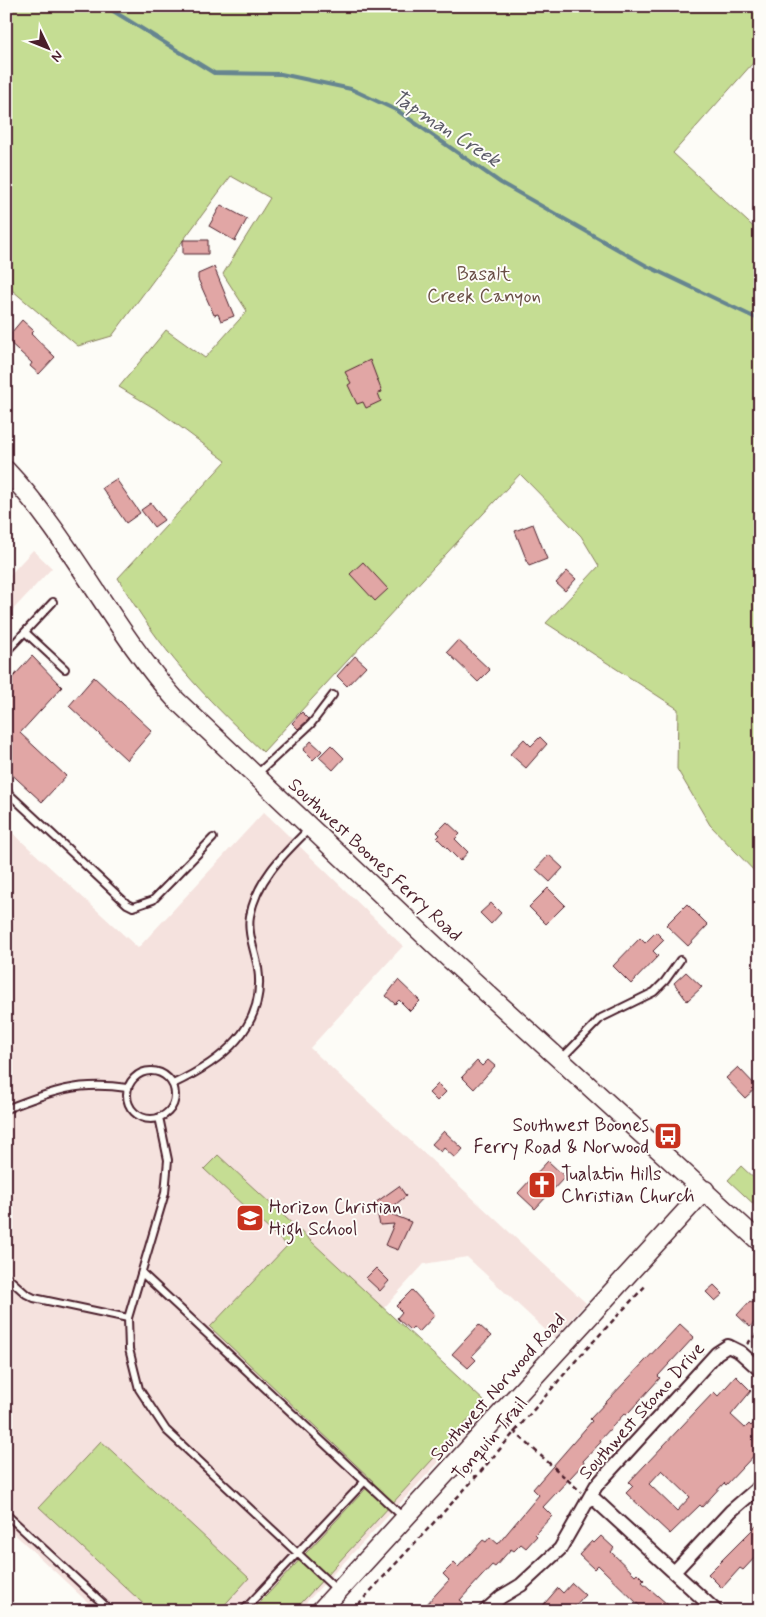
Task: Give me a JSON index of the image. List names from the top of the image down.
{
  "streets": {
    "main road": ["Southwest Boones Ferry Road", "Southwest Norwood Road"],
    "street": ["Southwest Stono Drive"],
    "path": ["Tonquin Trail"]
  },
  "crossings": [
    ["Southwest Boones Ferry Road", "Southwest Norwood Road"]
  ],
  "water": ["Tapman Creek"],
  "parks": ["Basalt Creek Canyon"],
  "places": {
    "bus stop": ["Southwest Boones Ferry Road & Norwood"],
    "church": ["Tualatin Hills Christian Church"],
    "school or university": ["Horizon Christian High School"]
  },
  "north": "bottom right"
}
